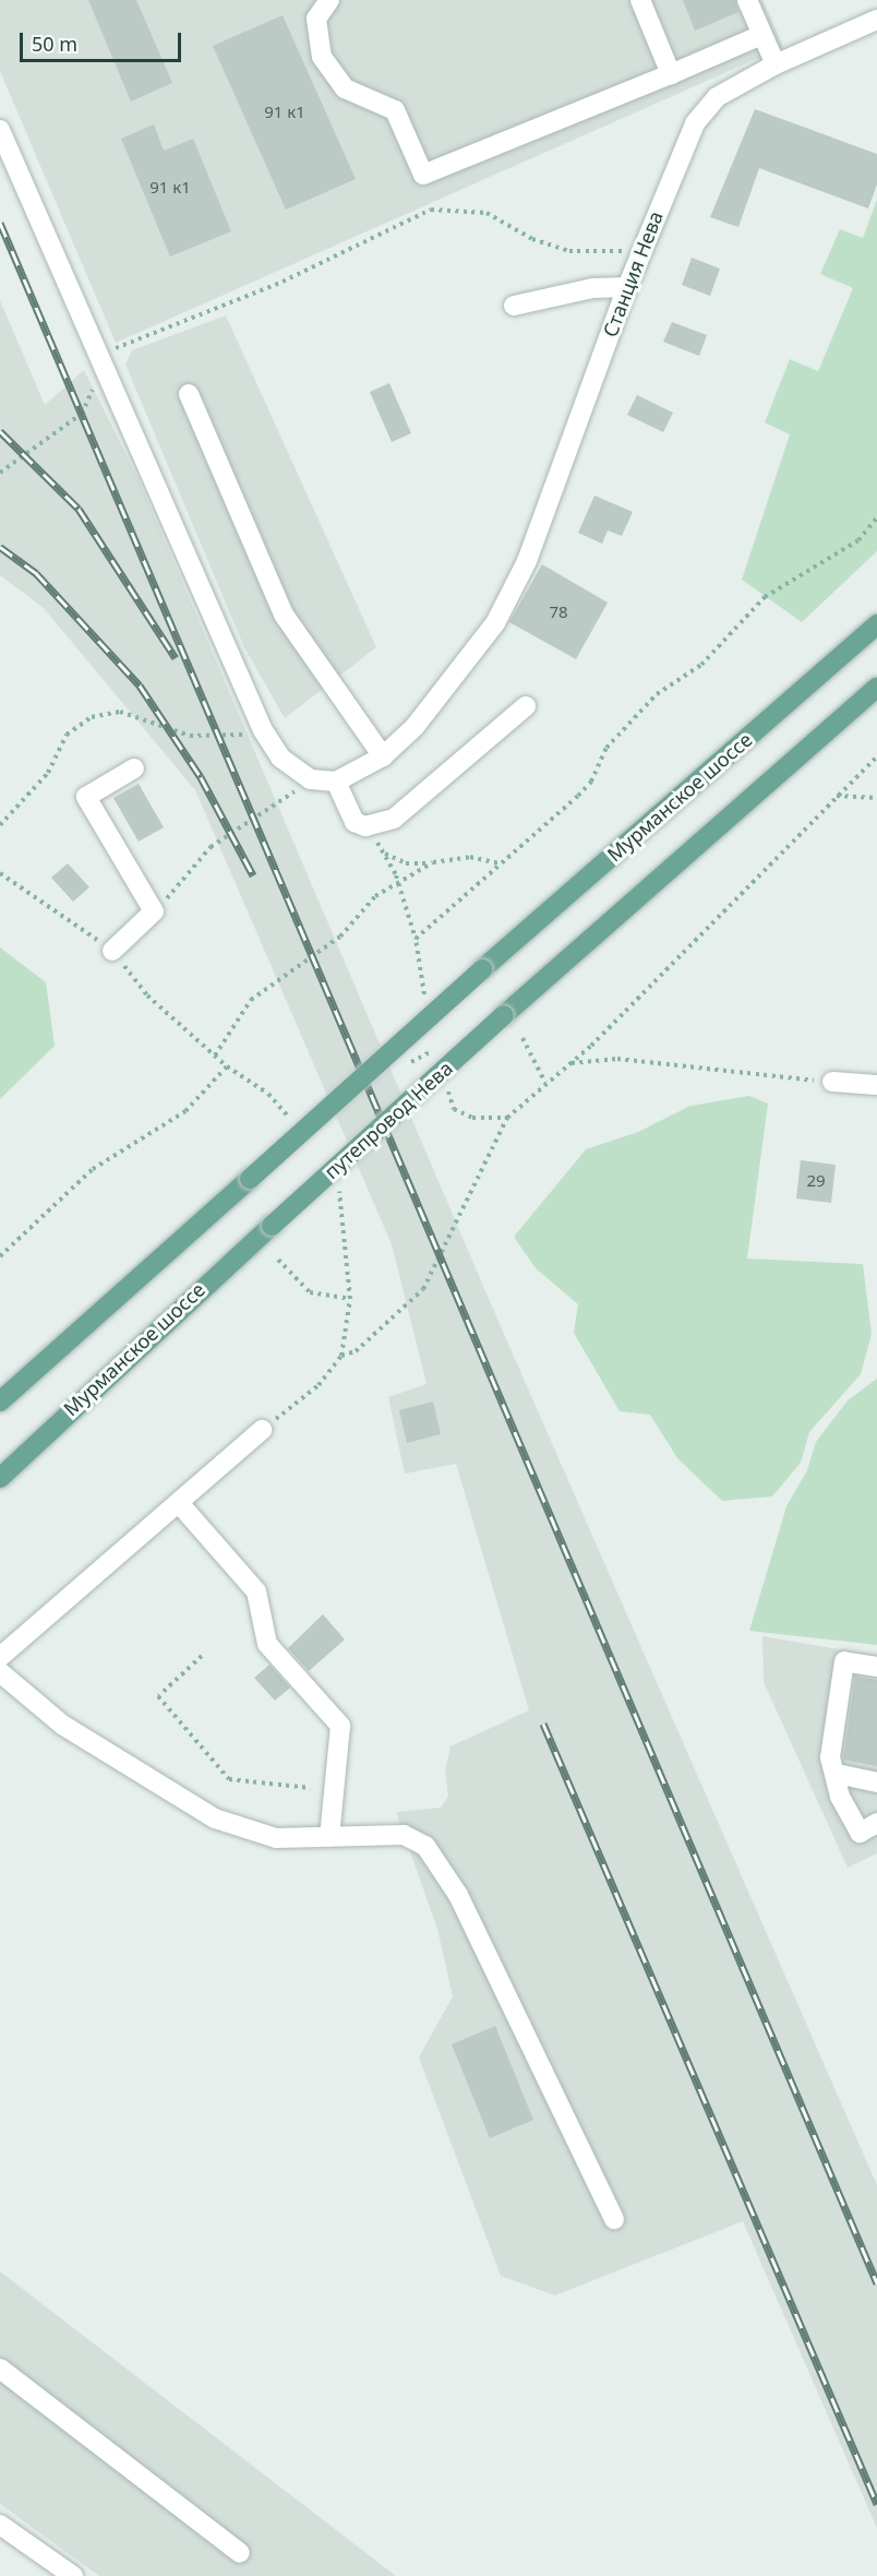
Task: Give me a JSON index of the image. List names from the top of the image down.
{
  "streets": {
    "main road": ["Мурманское шоссе", "путепровод Нева"],
    "street": ["Станция Нева"]
  },
  "crossings": [
    ["Мурманское шоссе", "путепровод Нева"]
  ],
  "house_numbers": [
    "91 к1",
    "91 к1",
    "78",
    "29"
  ],
  "scale_bar": "50 m"
}
